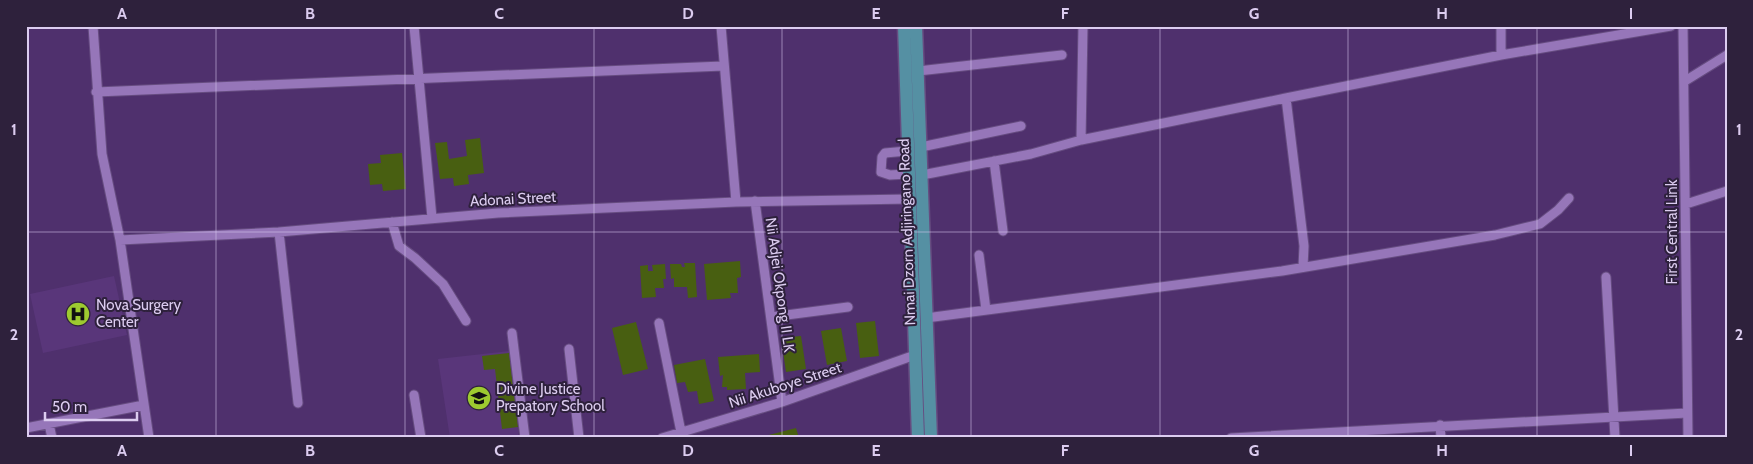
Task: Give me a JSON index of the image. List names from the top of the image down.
{
  "streets": {
    "main road": ["Nmai Dzorn Adjiringano Road"],
    "street": [
      "Adonai Street",
      "First Central Link",
      "Nii Adjei Okpong II LK",
      "Nii Akuboye Street"
    ]
  },
  "crossings": [
    ["Adonai Street", "Nmai Dzorn Adjiringano Road"],
    ["Adonai Street", "Nii Adjei Okpong II LK"],
    ["Nmai Dzorn Adjiringano Road", "Nii Akuboye Street"],
    ["Nii Adjei Okpong II LK", "Nii Akuboye Street"]
  ],
  "places": {
    "hospital": ["Nova Surgery Center"],
    "school or university": ["Divine Justice Prepatory School"]
  },
  "scale_bar": "50 m",
  "grid": {
    "columns": [
      "A",
      "B",
      "C",
      "D",
      "E",
      "F",
      "G",
      "H",
      "I"
    ],
    "rows": ["1", "2"]
  }
}
